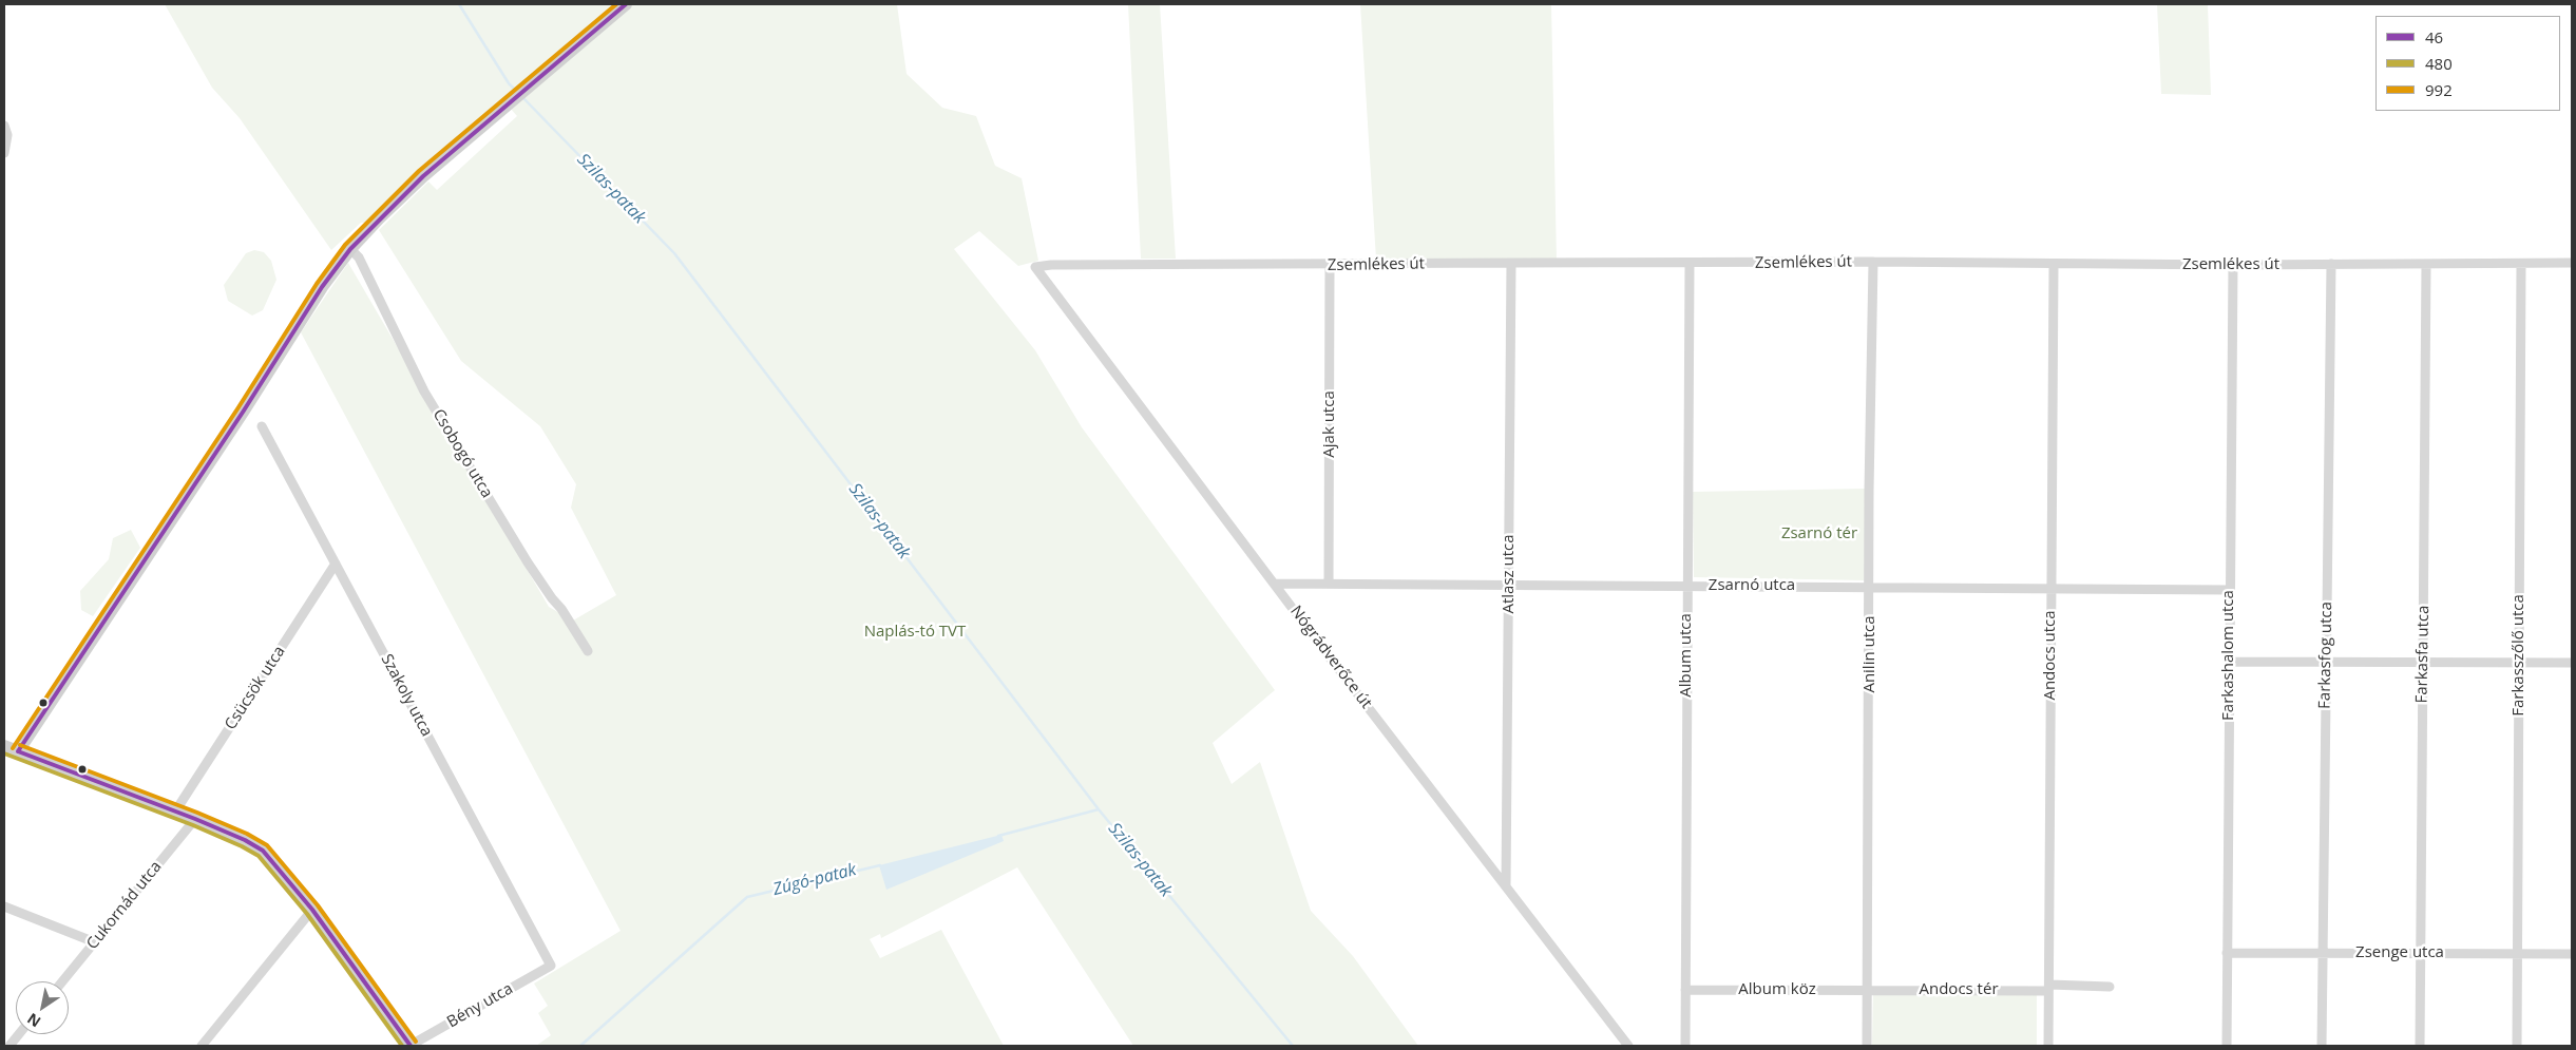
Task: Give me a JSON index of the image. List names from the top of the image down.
{
  "streets": {
    "street": [
      "Zsemlékes út",
      "Ajak utca",
      "Csobogó utca",
      "Atlasz utca",
      "Zsarnó utca",
      "Anilin utca",
      "Farkasfa utca",
      "Album utca",
      "Andocs utca",
      "Farkashalom utca",
      "Farkasfog utca",
      "Farkasszőlő utca",
      "Nógrádverőce út",
      "Csücsök utca",
      "Szakoly utca",
      "Cukornád utca",
      "Zsenge utca",
      "Album köz",
      "Andocs tér",
      "Bény utca"
    ]
  },
  "crossings": [
    ["Zsemlékes út", "Ajak utca"],
    ["Zsemlékes út", "Atlasz utca"],
    ["Zsemlékes út", "Anilin utca"],
    ["Zsemlékes út", "Farkasfa utca"],
    ["Zsemlékes út", "Album utca"],
    ["Zsemlékes út", "Andocs utca"],
    ["Zsemlékes út", "Farkashalom utca"],
    ["Zsemlékes út", "Farkasfog utca"],
    ["Zsemlékes út", "Farkasszőlő utca"],
    ["Zsemlékes út", "Nógrádverőce út"],
    ["Ajak utca", "Zsarnó utca"],
    ["Atlasz utca", "Zsarnó utca"],
    ["Atlasz utca", "Nógrádverőce út"],
    ["Zsarnó utca", "Anilin utca"],
    ["Zsarnó utca", "Album utca"],
    ["Zsarnó utca", "Andocs utca"],
    ["Zsarnó utca", "Farkashalom utca"],
    ["Zsarnó utca", "Nógrádverőce út"],
    ["Anilin utca", "Album köz"],
    ["Anilin utca", "Andocs tér"],
    ["Farkasfa utca", "Zsenge utca"],
    ["Album utca", "Album köz"],
    ["Andocs utca", "Andocs tér"],
    ["Farkashalom utca", "Zsenge utca"],
    ["Farkasfog utca", "Zsenge utca"],
    ["Farkasszőlő utca", "Zsenge utca"],
    ["Csücsök utca", "Szakoly utca"],
    ["Szakoly utca", "Bény utca"],
    ["Album köz", "Andocs tér"]
  ],
  "water": ["Szilas-patak", "Zúgó-patak"],
  "parks": ["Zsarnó tér", "Naplás-tó TVT"],
  "lines": ["transit line 46", "transit line 992", "transit line 480"],
  "legend": ["46", "480", "992"],
  "north": "bottom left"
}
